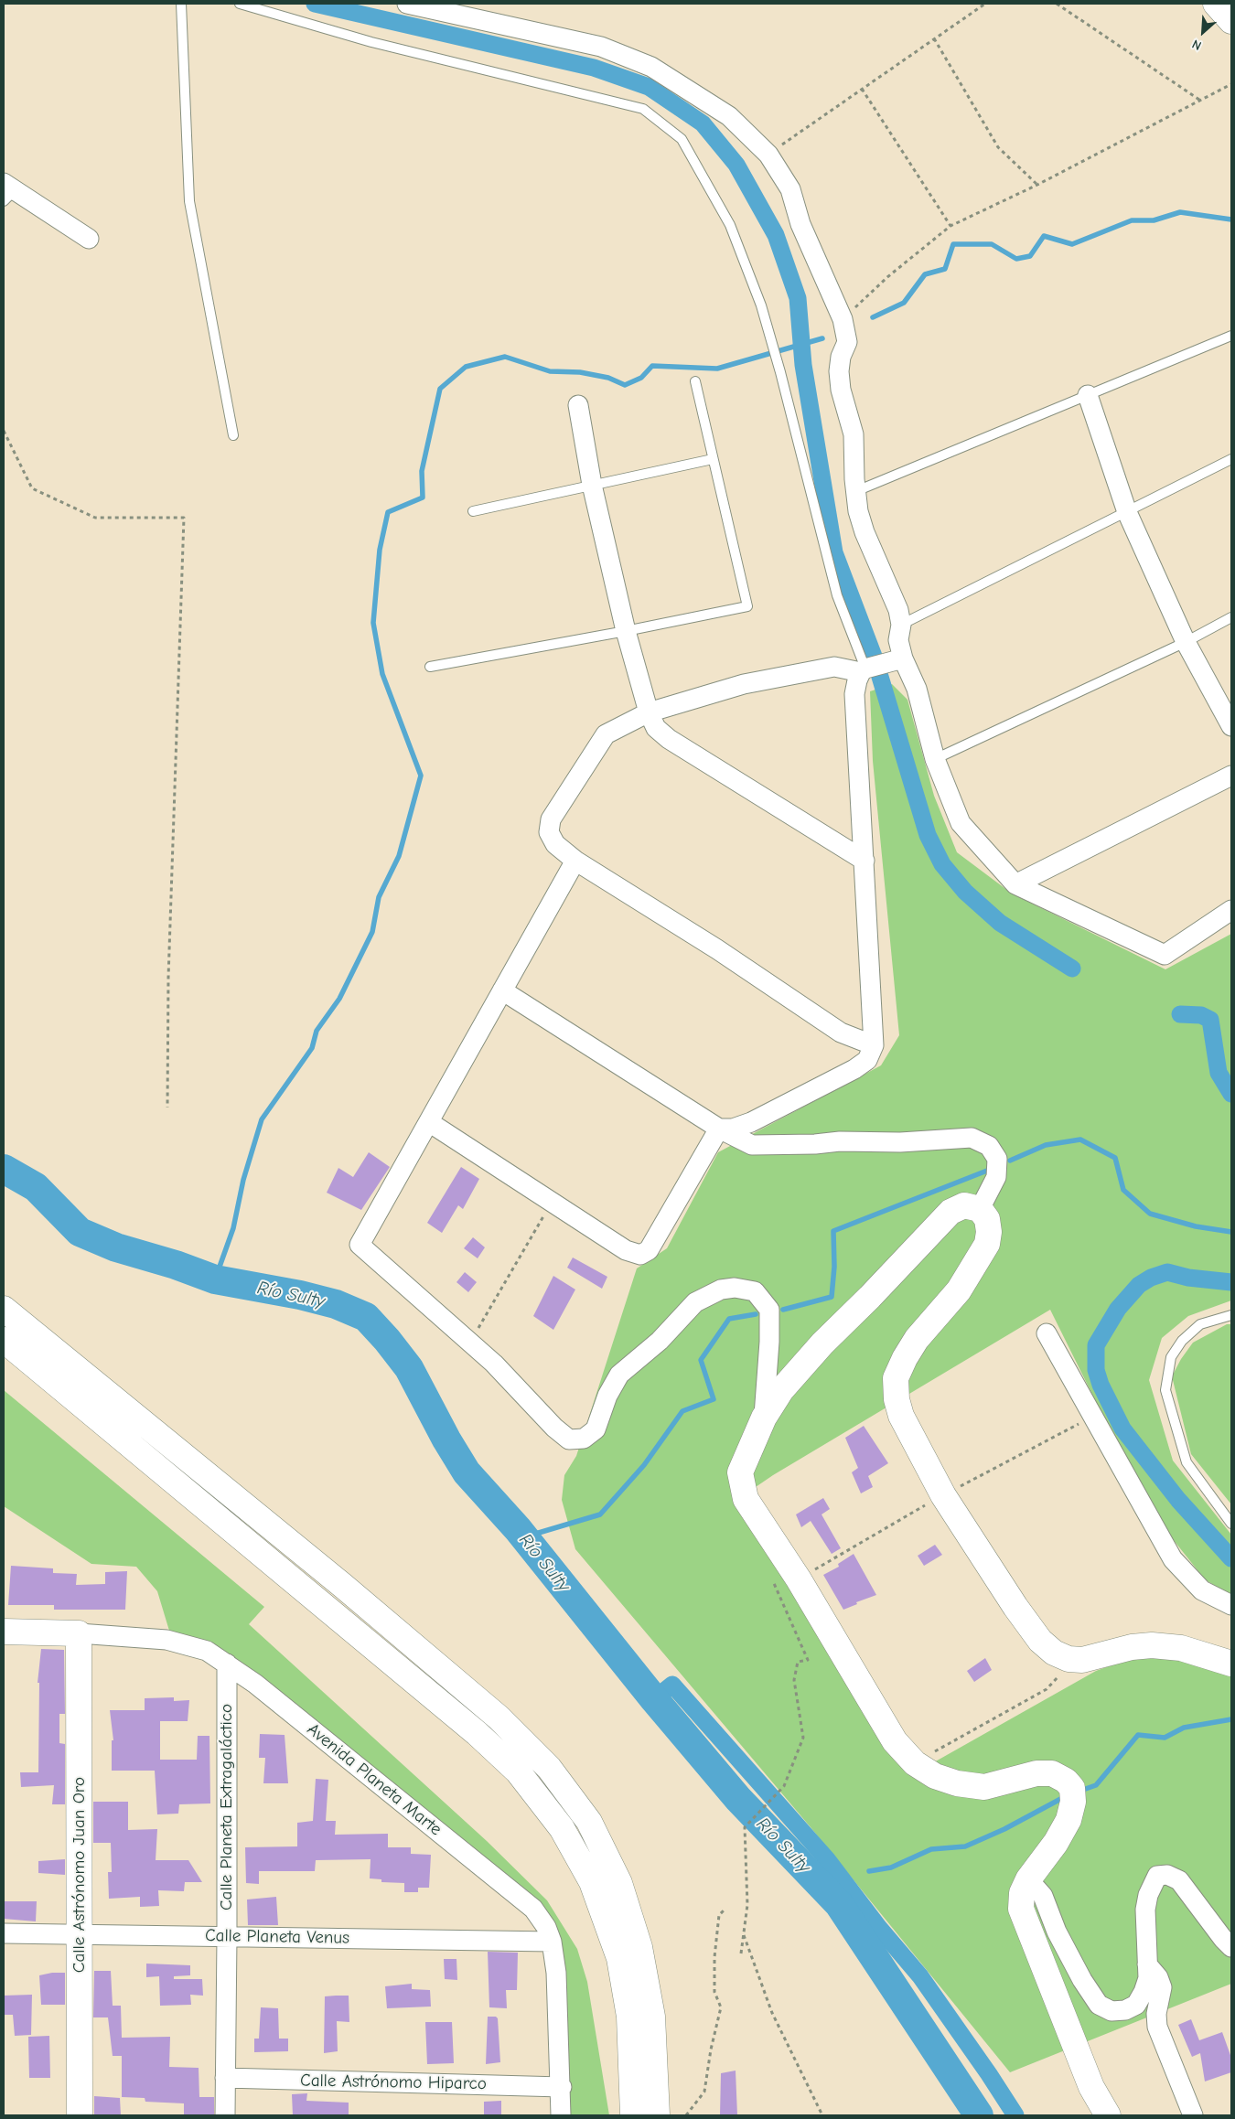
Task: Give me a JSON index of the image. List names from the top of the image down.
{
  "streets": {
    "main road": ["Avenida Planeta Marte", "Calle Astrónomo Juan Oro"],
    "street": ["Calle Planeta Extragaláctico", "Calle Planeta Venus", "Calle Astrónomo Hiparco"]
  },
  "crossings": [
    ["Avenida Planeta Marte", "Calle Planeta Extragaláctico"],
    ["Avenida Planeta Marte", "Calle Astrónomo Juan Oro"],
    ["Avenida Planeta Marte", "Calle Planeta Venus"],
    ["Avenida Planeta Marte", "Calle Astrónomo Hiparco"],
    ["Calle Planeta Extragaláctico", "Calle Planeta Venus"],
    ["Calle Planeta Extragaláctico", "Calle Astrónomo Hiparco"],
    ["Calle Astrónomo Juan Oro", "Calle Planeta Venus"]
  ],
  "water": ["Río Sulty"],
  "north": "bottom left"
}
